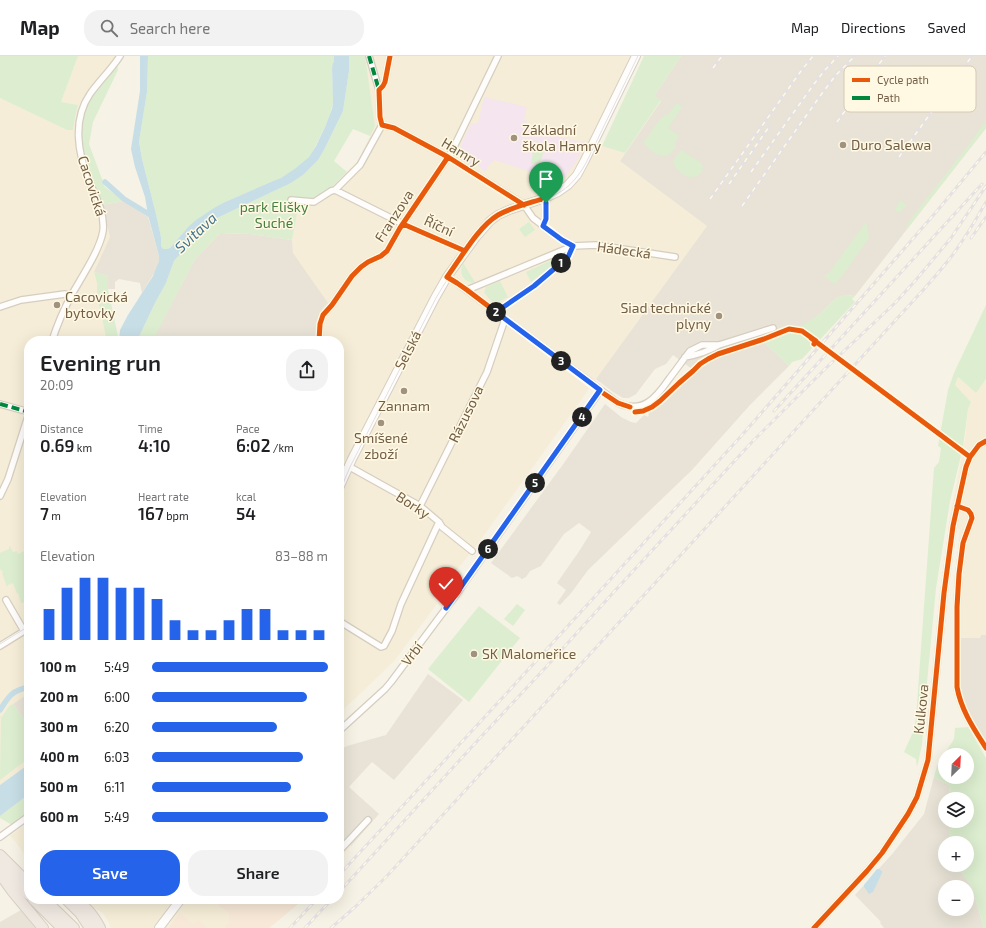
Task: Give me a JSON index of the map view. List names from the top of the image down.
{
  "streets": {
    "main road": ["Selská"],
    "street": [
      "Hamry",
      "Cacovická",
      "Franzova",
      "Říční",
      "Hádecká",
      "Rázusova",
      "Borky",
      "Vrbí",
      "Kulkova"
    ]
  },
  "crossings": [
    ["Hamry", "Franzova"],
    ["Hamry", "Hádecká"],
    ["Hamry", "Selská"],
    ["Franzova", "Říční"],
    ["Říční", "Selská"],
    ["Selská", "Borky"],
    ["Rázusova", "Borky"]
  ],
  "water": ["Svitava"],
  "parks": ["park Elišky Suché"],
  "places": [
    "Základní škola Hamry",
    "Duro Salewa",
    "Cacovická bytovky",
    "Siad technické plyny",
    "Zannam",
    "Smíšené zboží",
    "SK Malomeřice"
  ],
  "legend": ["Cycle path", "Path"],
  "north": "top right",
  "page": {
    "header": "Map",
    "search": "Search here",
    "nav": ["Map", "Directions", "Saved"],
    "pins": [
      "1",
      "2",
      "3",
      "4",
      "5",
      "6"
    ],
    "heading": ["Evening run", "20:09"],
    "stats": [
      ["Distance", "0.69 km"],
      ["Time", "4:10"],
      ["Pace", "6:02 /km"],
      ["Elevation", "7 m"],
      ["Heart rate", "167 bpm"],
      ["kcal", "54"]
    ],
    "chart": ["Elevation", "83–88 m"],
    "list": [
      {
        "name": "100 m",
        "note": "5:49"
      },
      {
        "name": "200 m",
        "note": "6:00"
      },
      {
        "name": "300 m",
        "note": "6:20"
      },
      {
        "name": "400 m",
        "note": "6:03"
      },
      {
        "name": "500 m",
        "note": "6:11"
      },
      {
        "name": "600 m",
        "note": "5:49"
      }
    ],
    "map_buttons": ["+", "−"],
    "buttons": ["Save", "Share"]
  }
}
